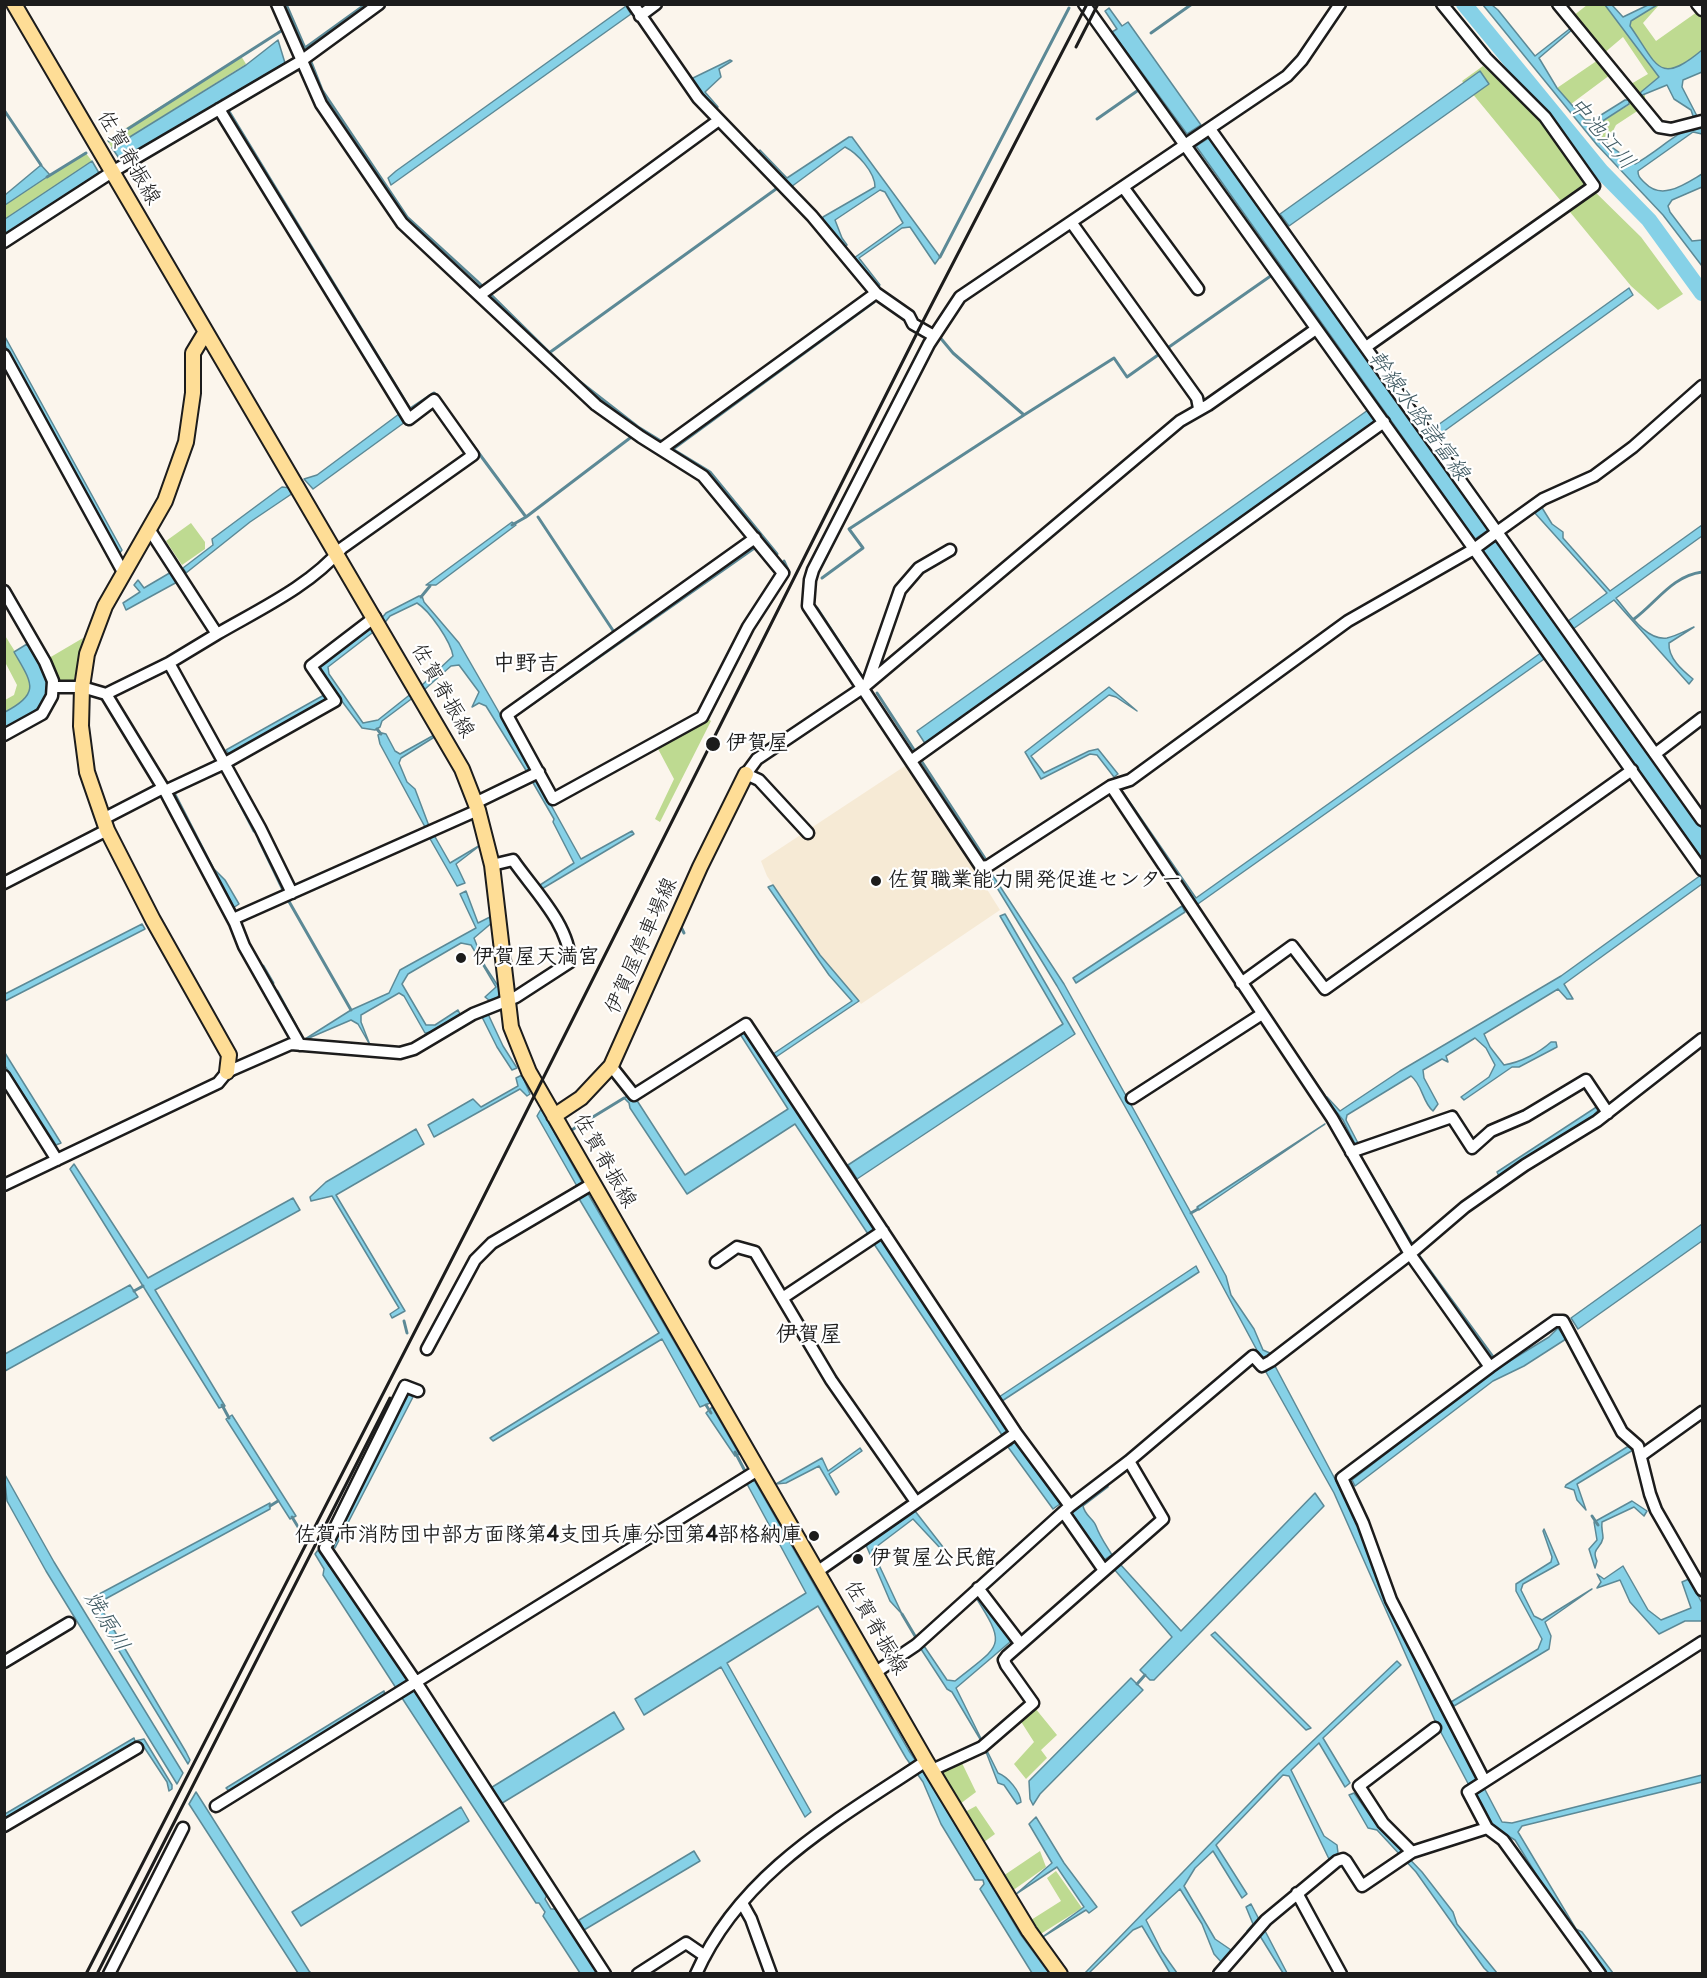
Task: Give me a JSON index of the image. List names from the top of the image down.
{
  "streets": {
    "main road": ["佐賀脊振線", "伊賀屋停車場線"]
  },
  "crossings": [
    ["佐賀脊振線", "伊賀屋停車場線"]
  ],
  "districts": ["中野吉", "伊賀屋"],
  "water": ["中池江川", "幹線水路諸富線", "焼原川"],
  "places": [
    "伊賀屋",
    "佐賀職業能力開発促進センター",
    "伊賀屋天満宮",
    "佐賀市消防団中部方面隊第4支団兵庫分団第4部格納庫",
    "伊賀屋公民館"
  ]
}
